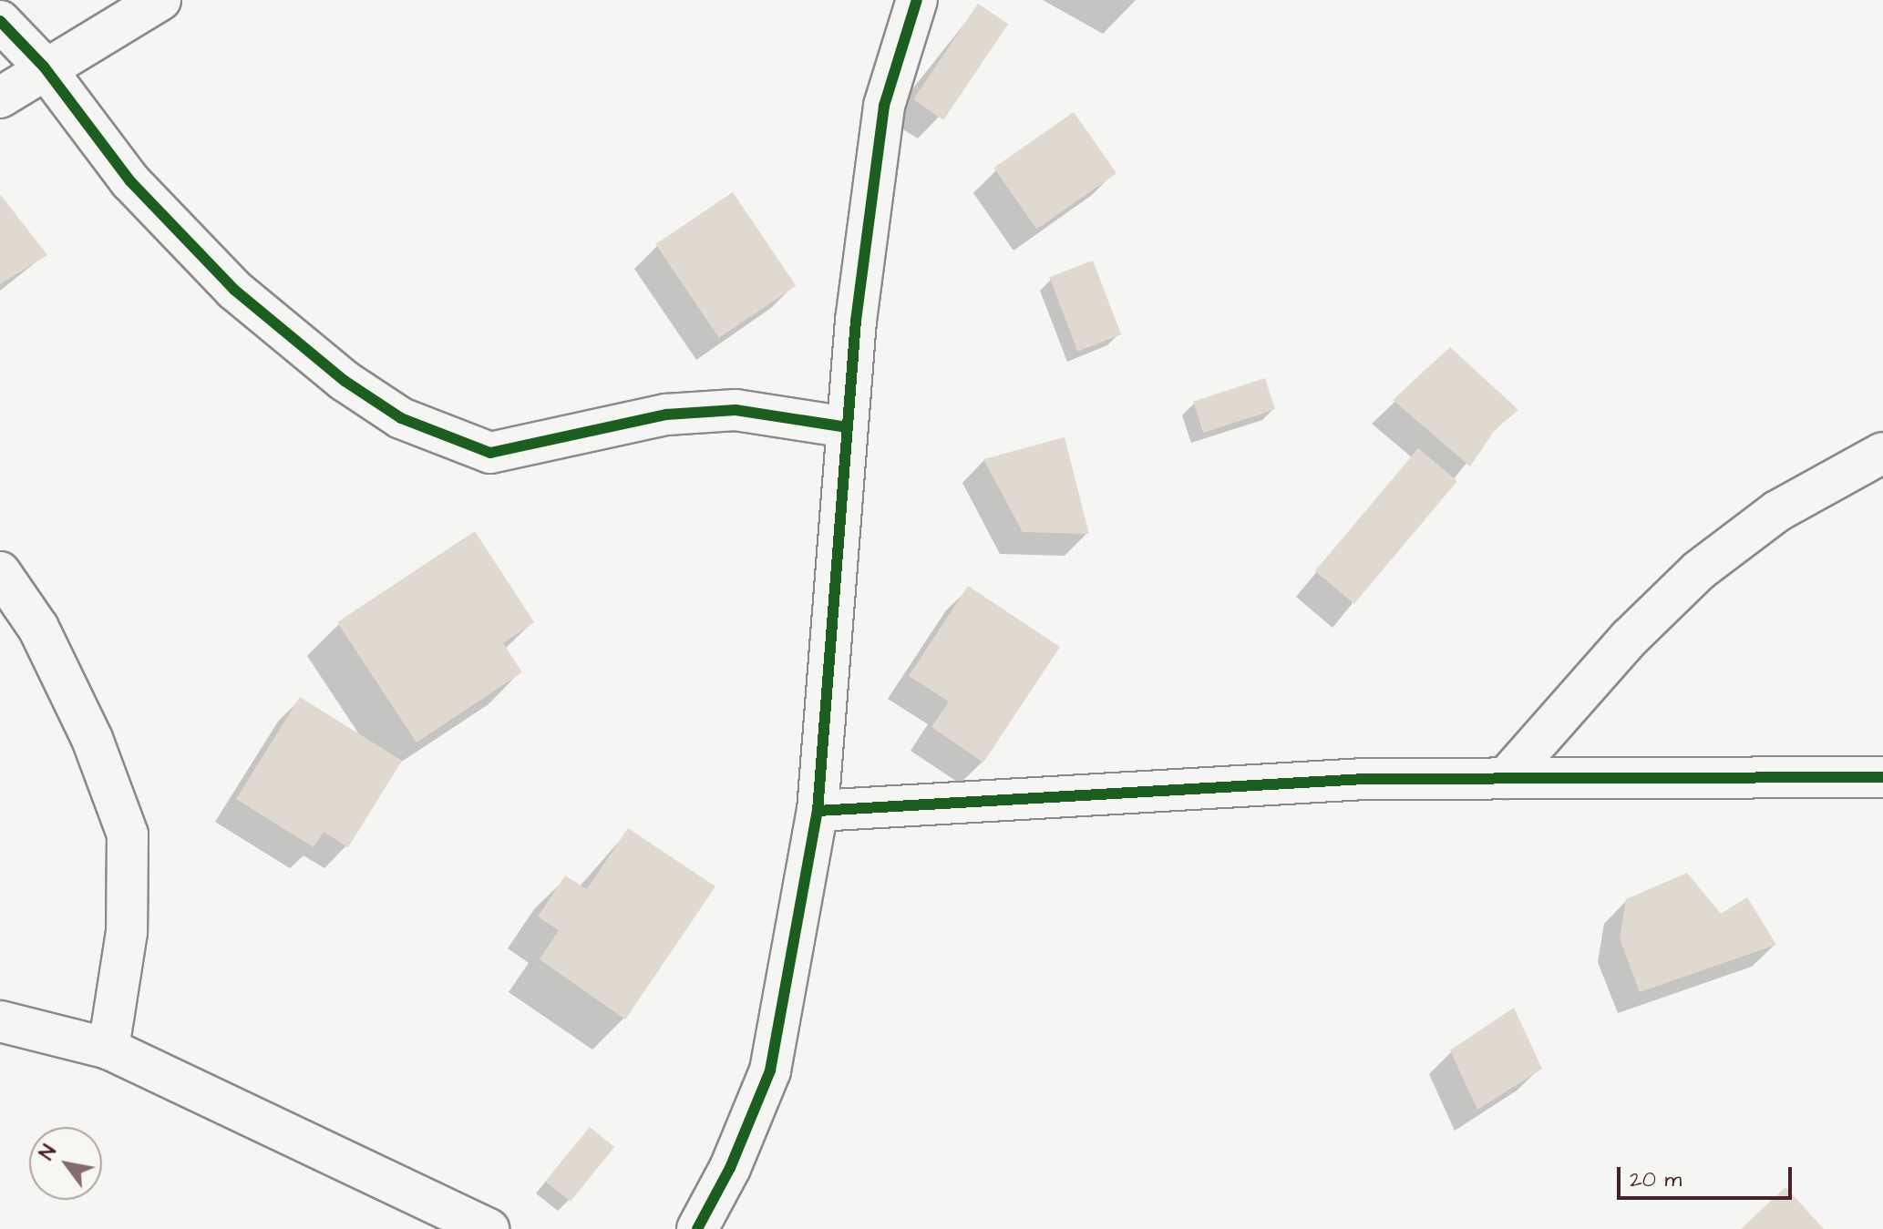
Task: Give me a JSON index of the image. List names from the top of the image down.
{
  "scale_bar": "20 m",
  "north": "top left"
}
